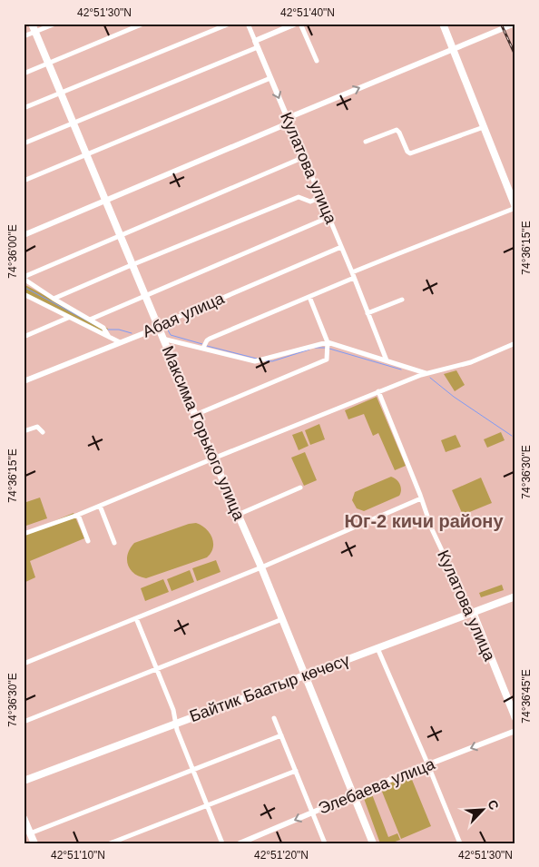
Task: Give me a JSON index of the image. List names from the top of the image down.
{
  "streets": {
    "main road": ["Кулатова улица", "Максима Горького улица", "Байтик Баатыр көчөсү"],
    "street": ["Абая улица", "Элебаева улица"]
  },
  "crossings": [
    ["Кулатова улица", "Абая улица"],
    ["Кулатова улица", "Байтик Баатыр көчөсү"],
    ["Абая улица", "Максима Горького улица"],
    ["Максима Горького улица", "Байтик Баатыр көчөсү"],
    ["Максима Горького улица", "Элебаева улица"]
  ],
  "districts": ["Юг-2 кичи району"],
  "north": "top right",
  "coordinates": [
    "42°51'30\"N",
    "42°51'40\"N",
    "74°36'15\"E",
    "74°36'00\"E",
    "74°36'30\"E",
    "74°36'45\"E",
    "42°51'10\"N",
    "42°51'20\"N"
  ]
}
